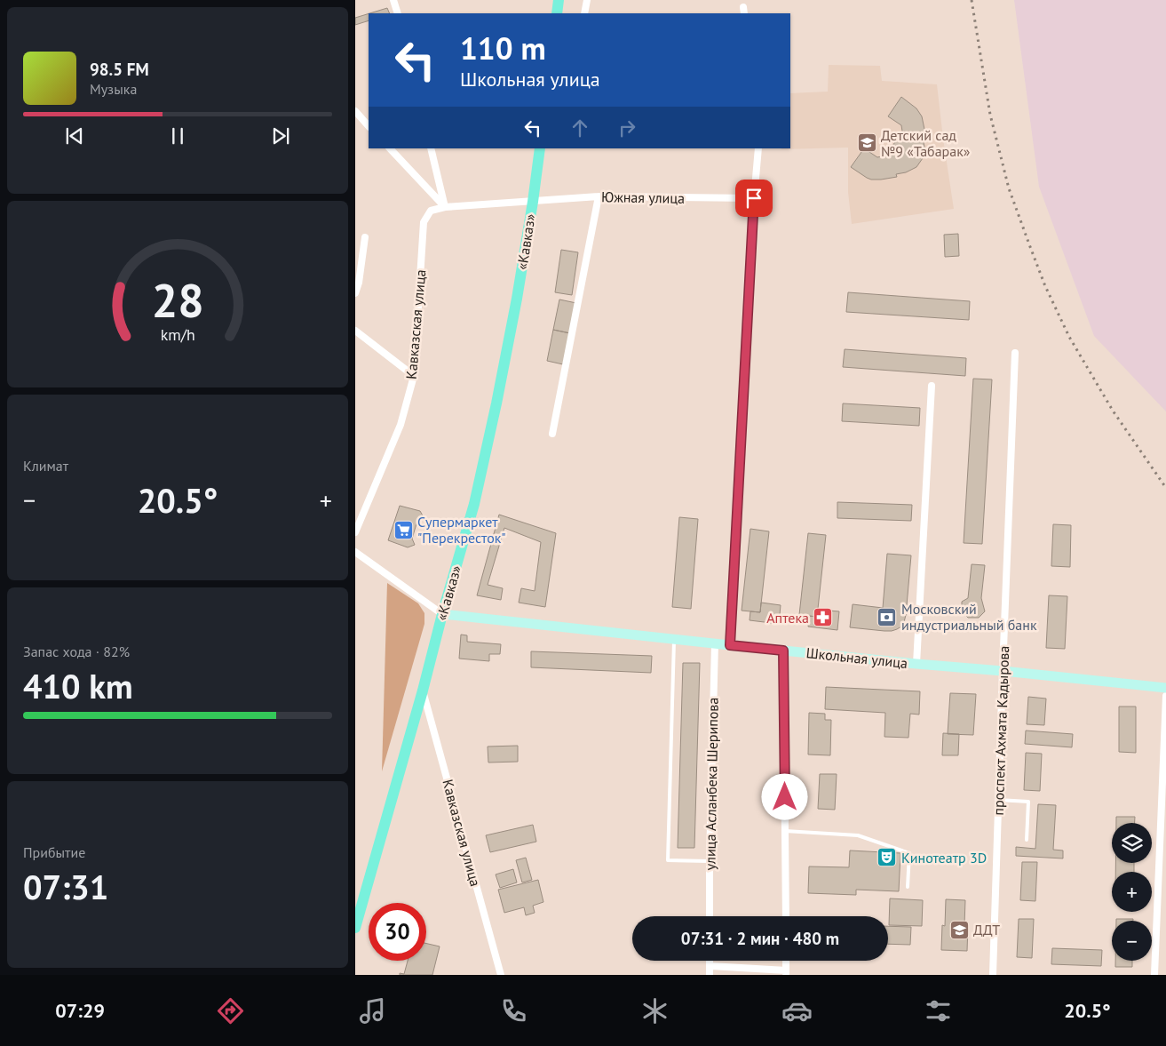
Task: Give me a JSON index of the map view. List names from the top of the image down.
{
  "streets": {
    "main road": ["«Кавказ»"],
    "street": [
      "Южная улица",
      "Кавказская улица",
      "Школьная улица",
      "проспект Ахмата Кадырова",
      "улица Асланбека Шерипова"
    ]
  },
  "crossings": [
    ["Южная улица", "«Кавказ»"],
    ["Южная улица", "Кавказская улица"],
    ["«Кавказ»", "Кавказская улица"],
    ["«Кавказ»", "Школьная улица"],
    ["Школьная улица", "проспект Ахмата Кадырова"],
    ["Школьная улица", "улица Асланбека Шерипова"]
  ],
  "places": {
    "school or university": ["Детский сад №9 «Табарак»", "ДДТ"],
    "supermarket": ["Супермаркет \"Перекресток\""],
    "bank": ["Московский индустриальный банк"],
    "pharmacy": ["Аптека"],
    "theatre": ["Кинотеатр 3D"]
  },
  "page": {
    "turn": ["110 m", "Школьная улица"],
    "song": ["98.5 FM", "Музыка"],
    "tile": [
      "Климат",
      ["Запас хода · 82%", "410 km"],
      ["Прибытие", "07:31"]
    ],
    "heat": ["−", "20.5°", "+"],
    "map_buttons": ["+", "−"],
    "limit": "30",
    "trip": "07:31 · 2 мин · 480 m",
    "tabs": ["07:29", "20.5°"],
    "gauge": ["28", "km/h"]
  }
}
